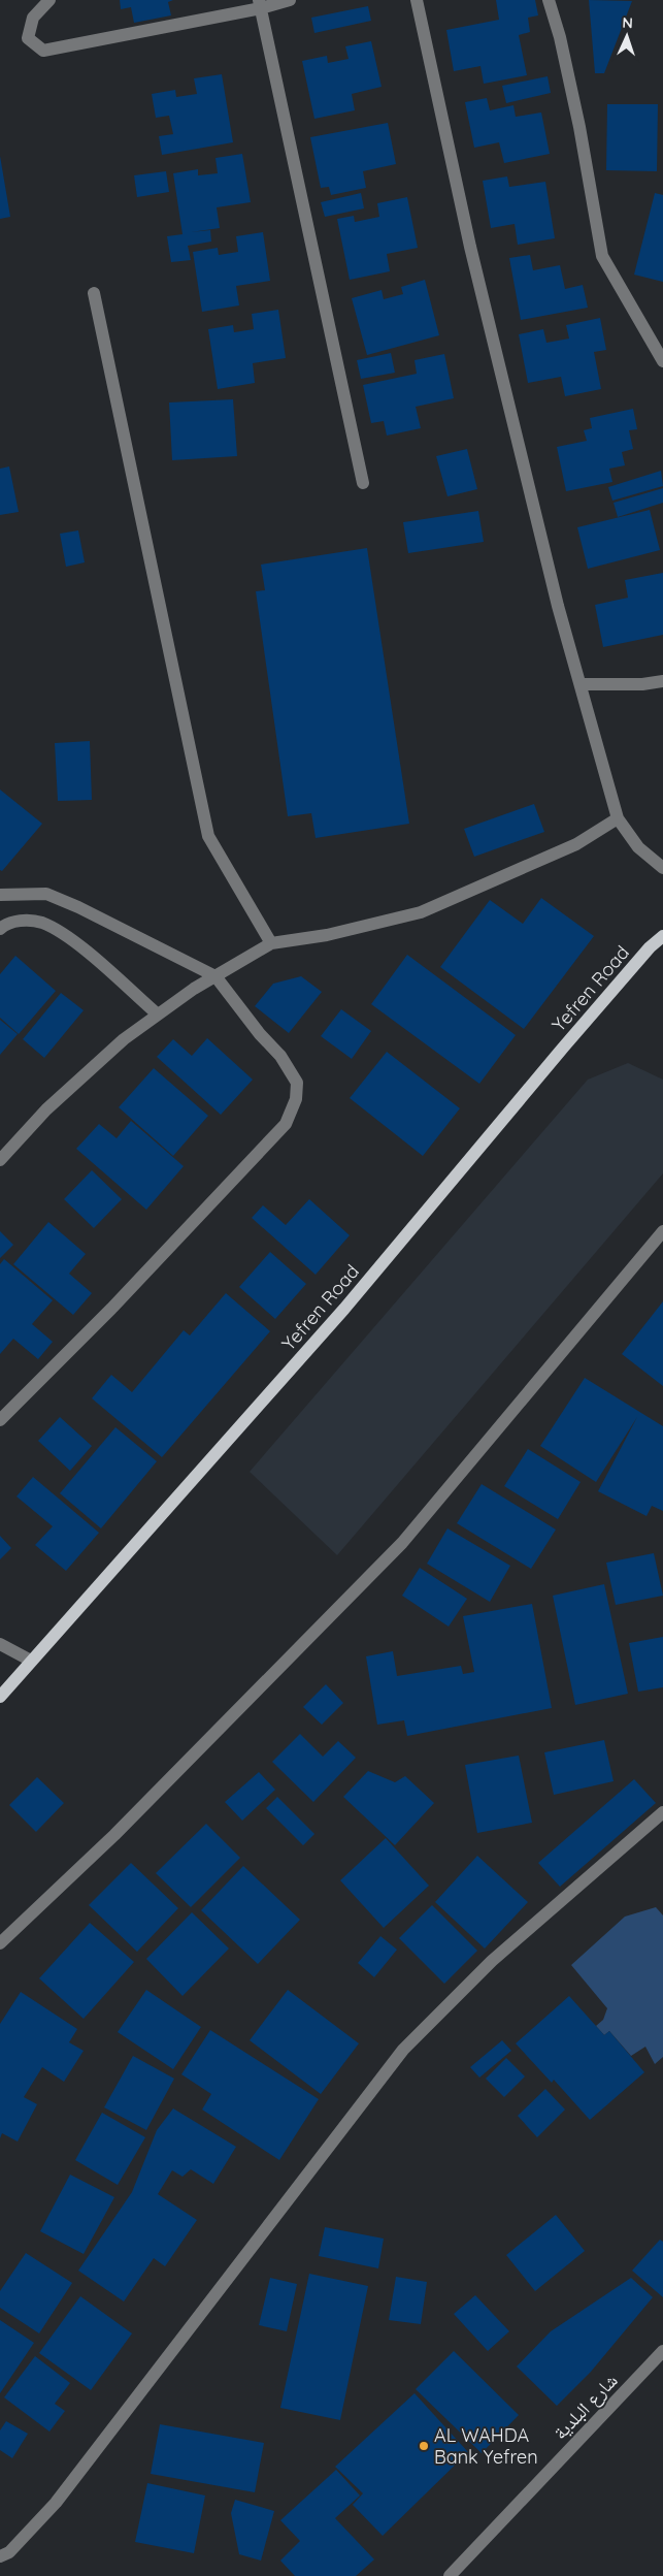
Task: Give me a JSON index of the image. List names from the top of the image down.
{
  "streets": {
    "main road": ["Yefren Road"],
    "street": ["شارع البلدية"]
  },
  "places": ["AL WAHDA Bank Yefren"],
  "north": "top"
}
